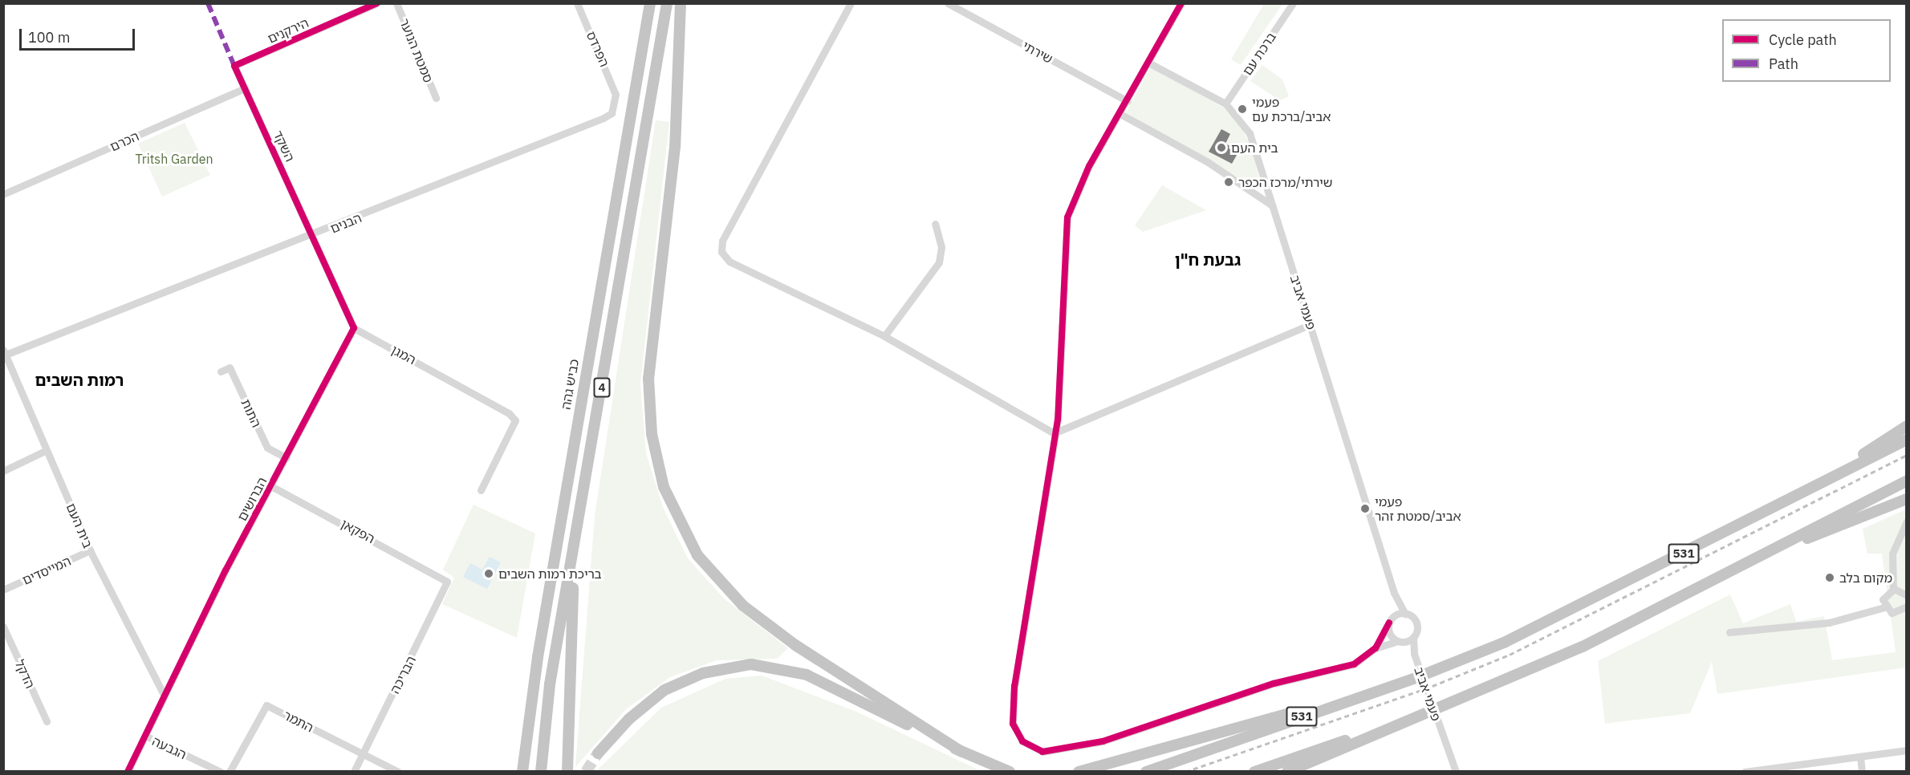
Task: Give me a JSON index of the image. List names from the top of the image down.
{
  "streets": {
    "highway": ["כביש גהה", "4", "531"],
    "street": [
      "הירקנים",
      "הפרדס",
      "סמטת הנוער",
      "שירתי",
      "ברכת עם",
      "הכרם",
      "השקד",
      "הבנים",
      "פעמי אביב",
      "המגן",
      "התות",
      "הברושים",
      "בית העם",
      "הפקאן",
      "המייסדים",
      "הדקל",
      "הבריכה",
      "התמר",
      "הגבעה"
    ]
  },
  "crossings": [
    ["הירקנים", "השקד"],
    ["הפרדס", "הבנים"],
    ["ברכת עם", "פעמי אביב"],
    ["הכרם", "השקד"],
    ["השקד", "הבנים"],
    ["הבנים", "בית העם"],
    ["המגן", "הברושים"],
    ["התות", "הברושים"],
    ["הברושים", "בית העם"],
    ["הברושים", "הפקאן"],
    ["הברושים", "הגבעה"],
    ["בית העם", "המייסדים"],
    ["הפקאן", "הבריכה"],
    ["הבריכה", "התמר"]
  ],
  "districts": ["גבעת ח\"ן", "רמות השבים"],
  "parks": ["Tritsh Garden"],
  "places": [
    "פעמי אביב/ברכת עם",
    "בית העם",
    "שירתי/מרכז הכפר",
    "פעמי אביב/סמטת זהר",
    "בריכת רמות השבים",
    "מקום בלב"
  ],
  "legend": ["Cycle path", "Path"],
  "scale_bar": "100 m"
}
